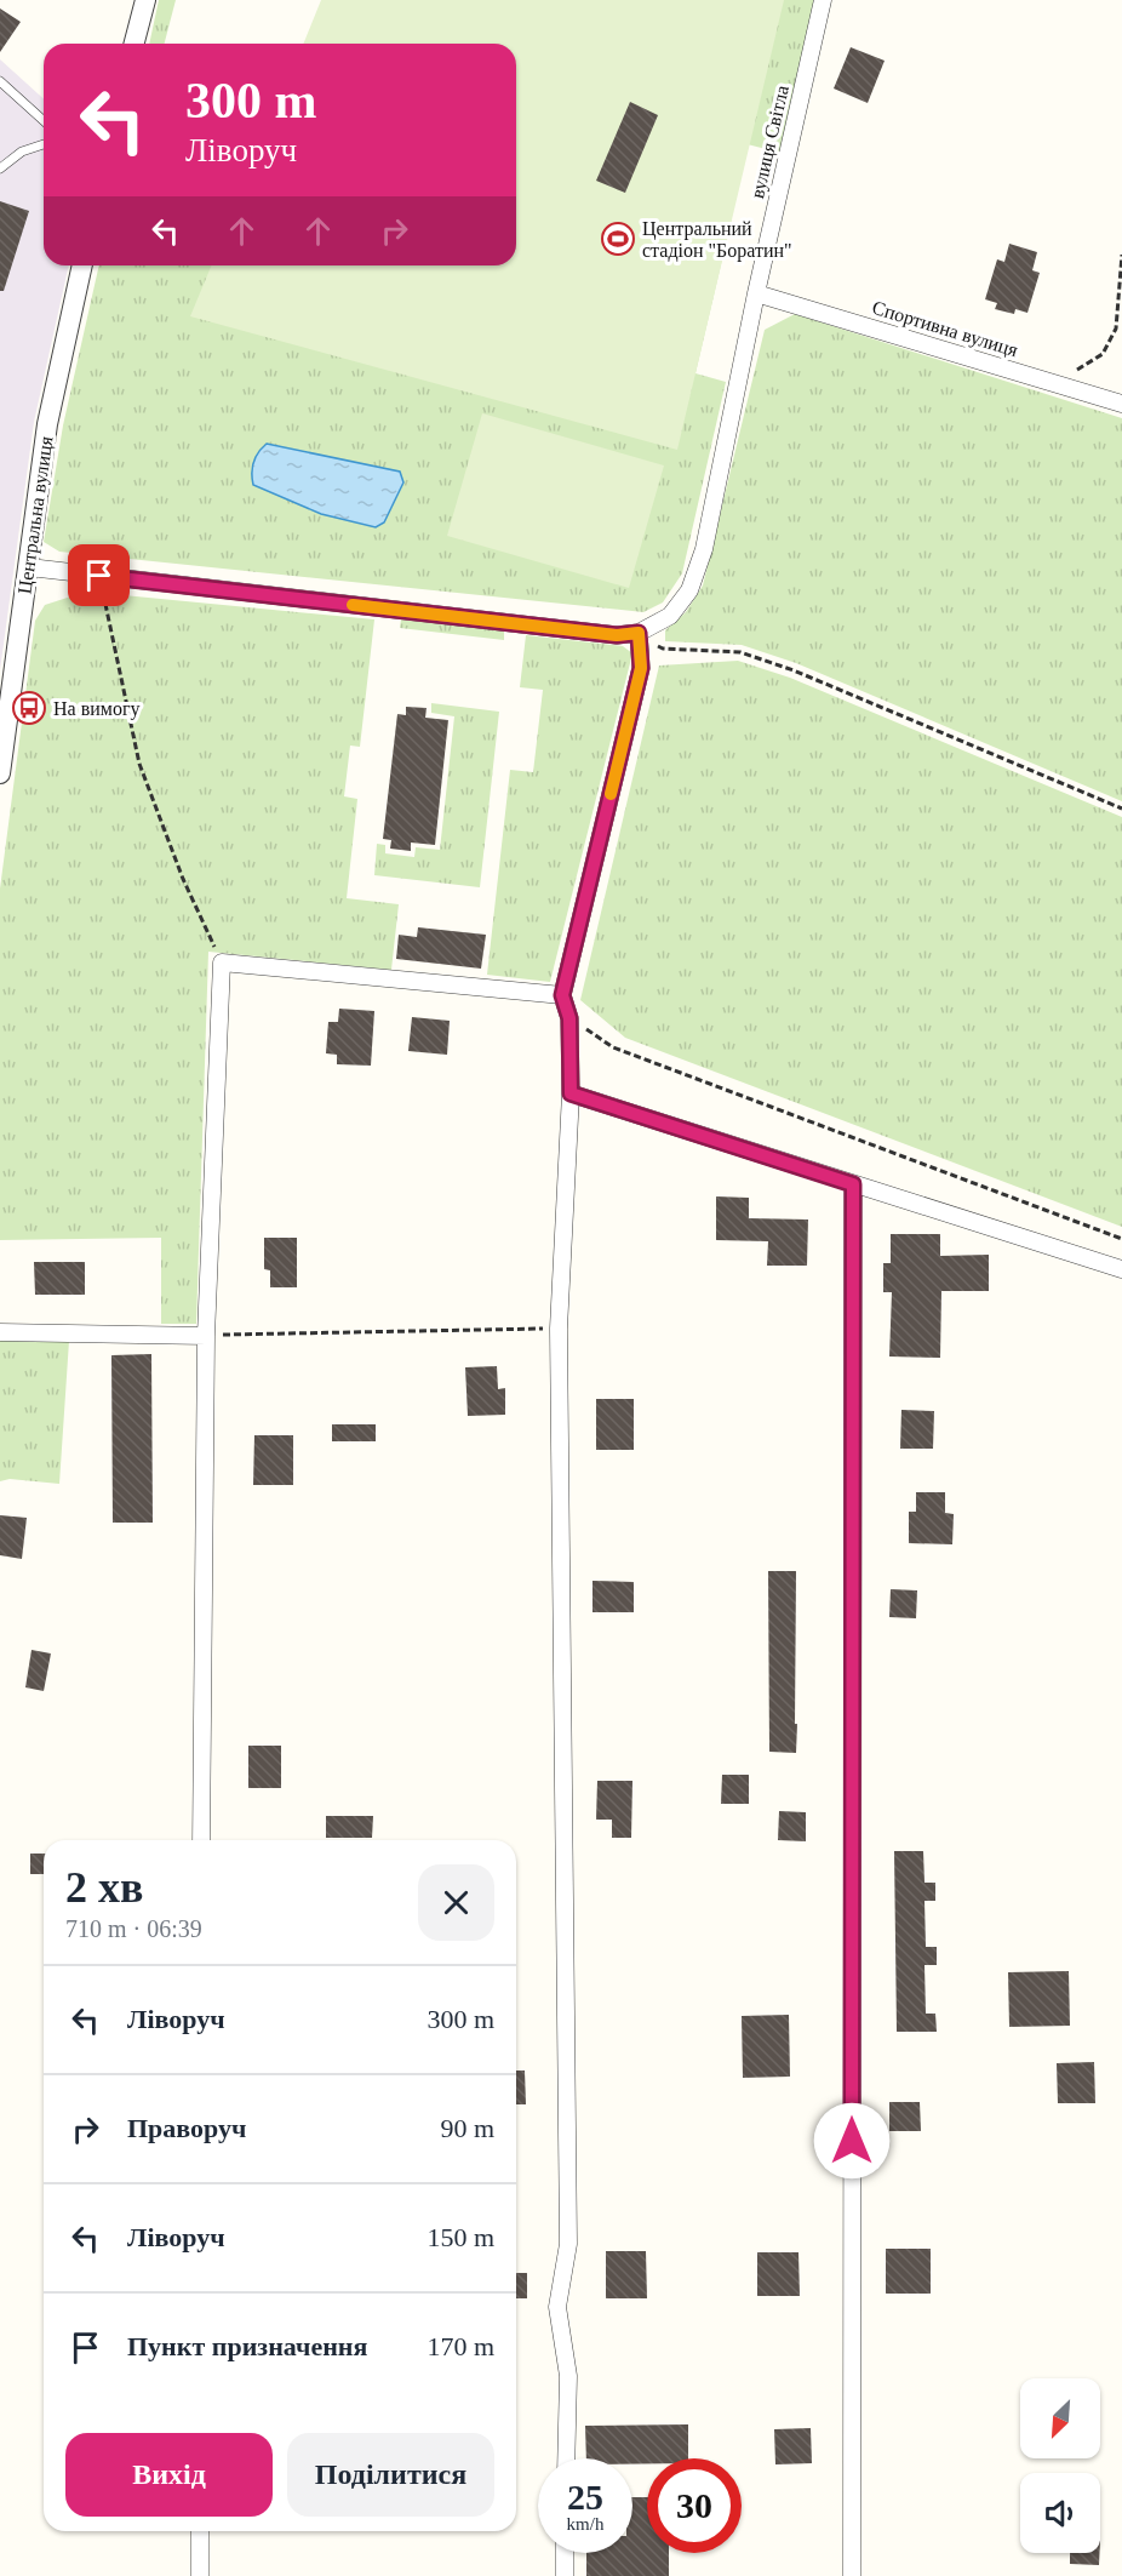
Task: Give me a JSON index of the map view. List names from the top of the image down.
{
  "streets": {
    "street": ["вулиця Світла", "Спортивна вулиця", "Центральна вулиця"]
  },
  "crossings": [
    ["вулиця Світла", "Спортивна вулиця"]
  ],
  "places": {
    "sports": ["Центральний стадіон \"Боратин\""],
    "bus stop": ["На вимогу"]
  },
  "north": "bottom left",
  "page": {
    "turn": ["300 m", "Ліворуч"],
    "heading": ["2 хв", "710 m · 06:39"],
    "list": [
      {
        "name": "Ліворуч",
        "value": "300 m"
      },
      {
        "name": "Праворуч",
        "value": "90 m"
      },
      {
        "name": "Ліворуч",
        "value": "150 m"
      },
      {
        "name": "Пункт призначення",
        "value": "170 m"
      }
    ],
    "buttons": ["Вихід", "Поділитися"],
    "speed": "25 km/h",
    "limit": "30"
  }
}
